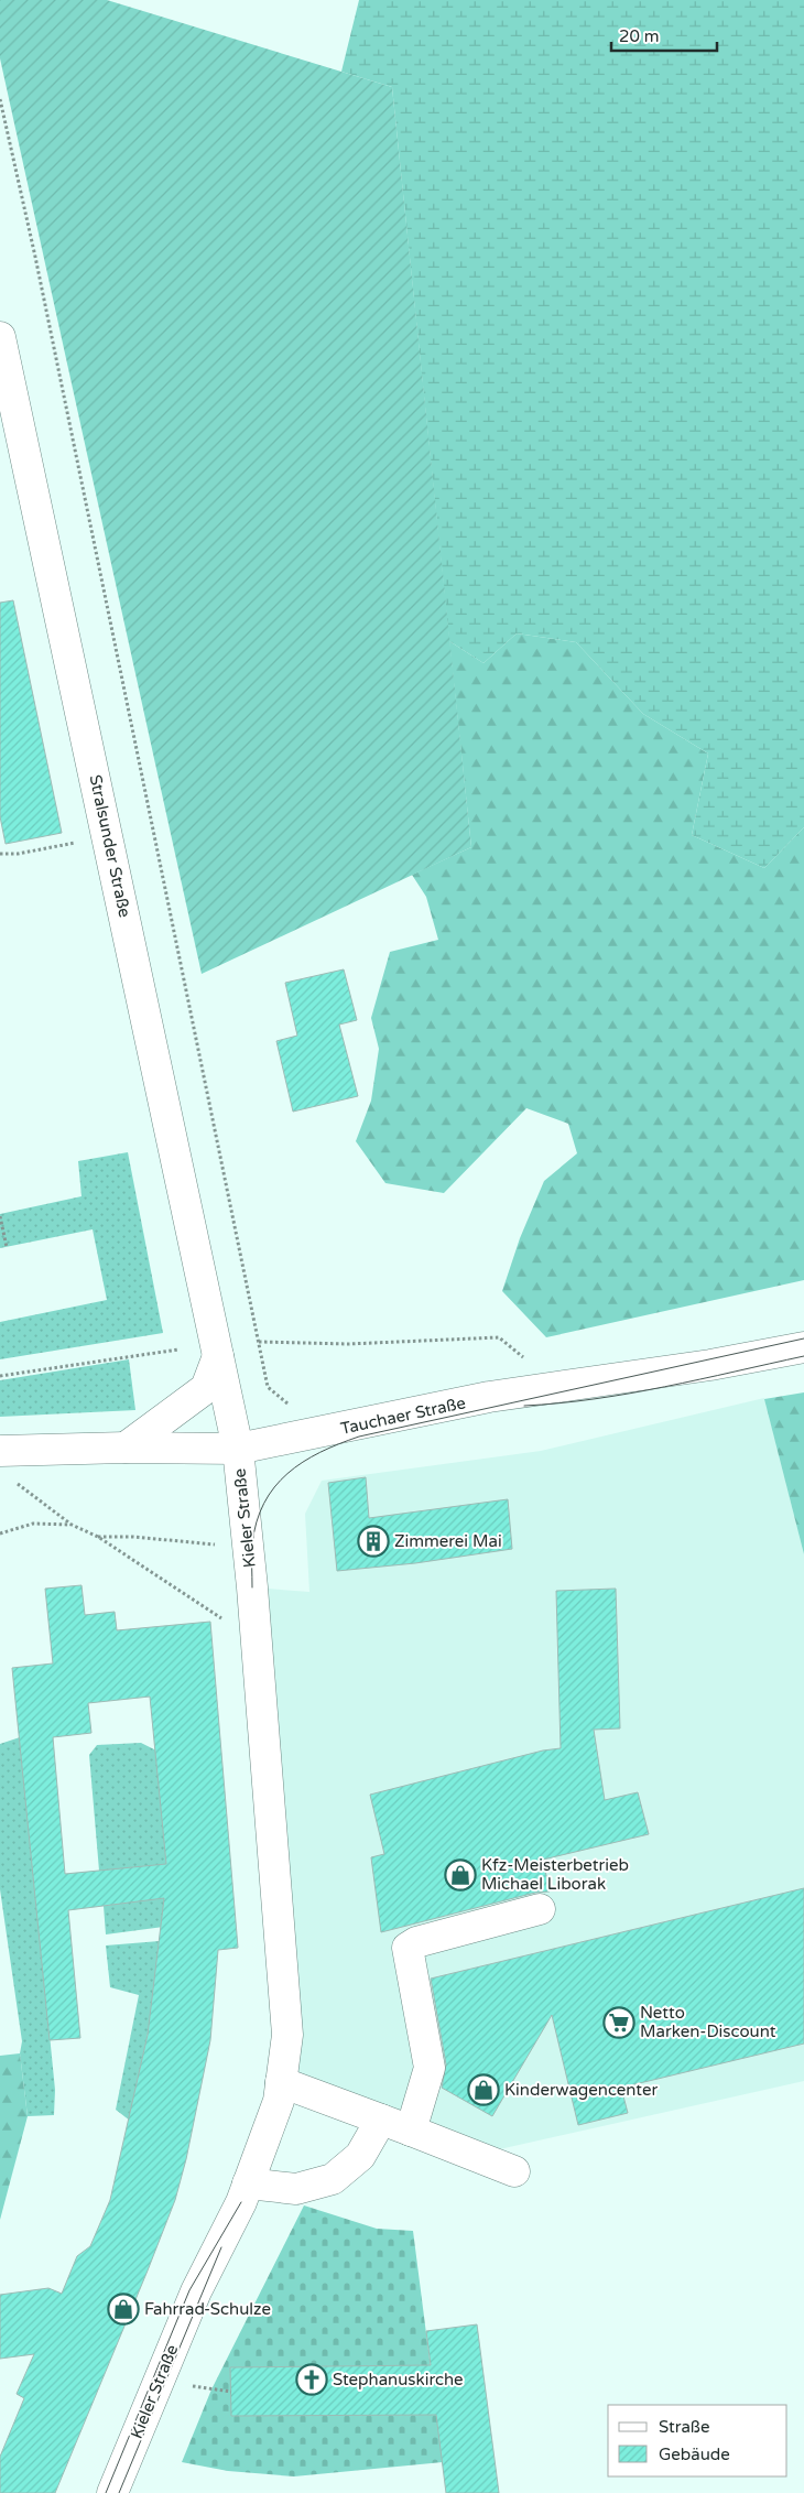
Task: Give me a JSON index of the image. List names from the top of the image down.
{
  "streets": {
    "main road": ["Stralsunder Straße", "Tauchaer Straße", "Kieler Straße"]
  },
  "crossings": [
    ["Stralsunder Straße", "Tauchaer Straße"],
    ["Stralsunder Straße", "Kieler Straße"],
    ["Tauchaer Straße", "Kieler Straße"]
  ],
  "places": {
    "building": ["Zimmerei Mai"],
    "shop": ["Kfz-Meisterbetrieb Michael Liborak", "Kinderwagencenter", "Fahrrad-Schulze"],
    "supermarket": ["Netto Marken-Discount"],
    "church": ["Stephanuskirche"]
  },
  "legend": ["Straße", "Gebäude"],
  "scale_bar": "20 m"
}
